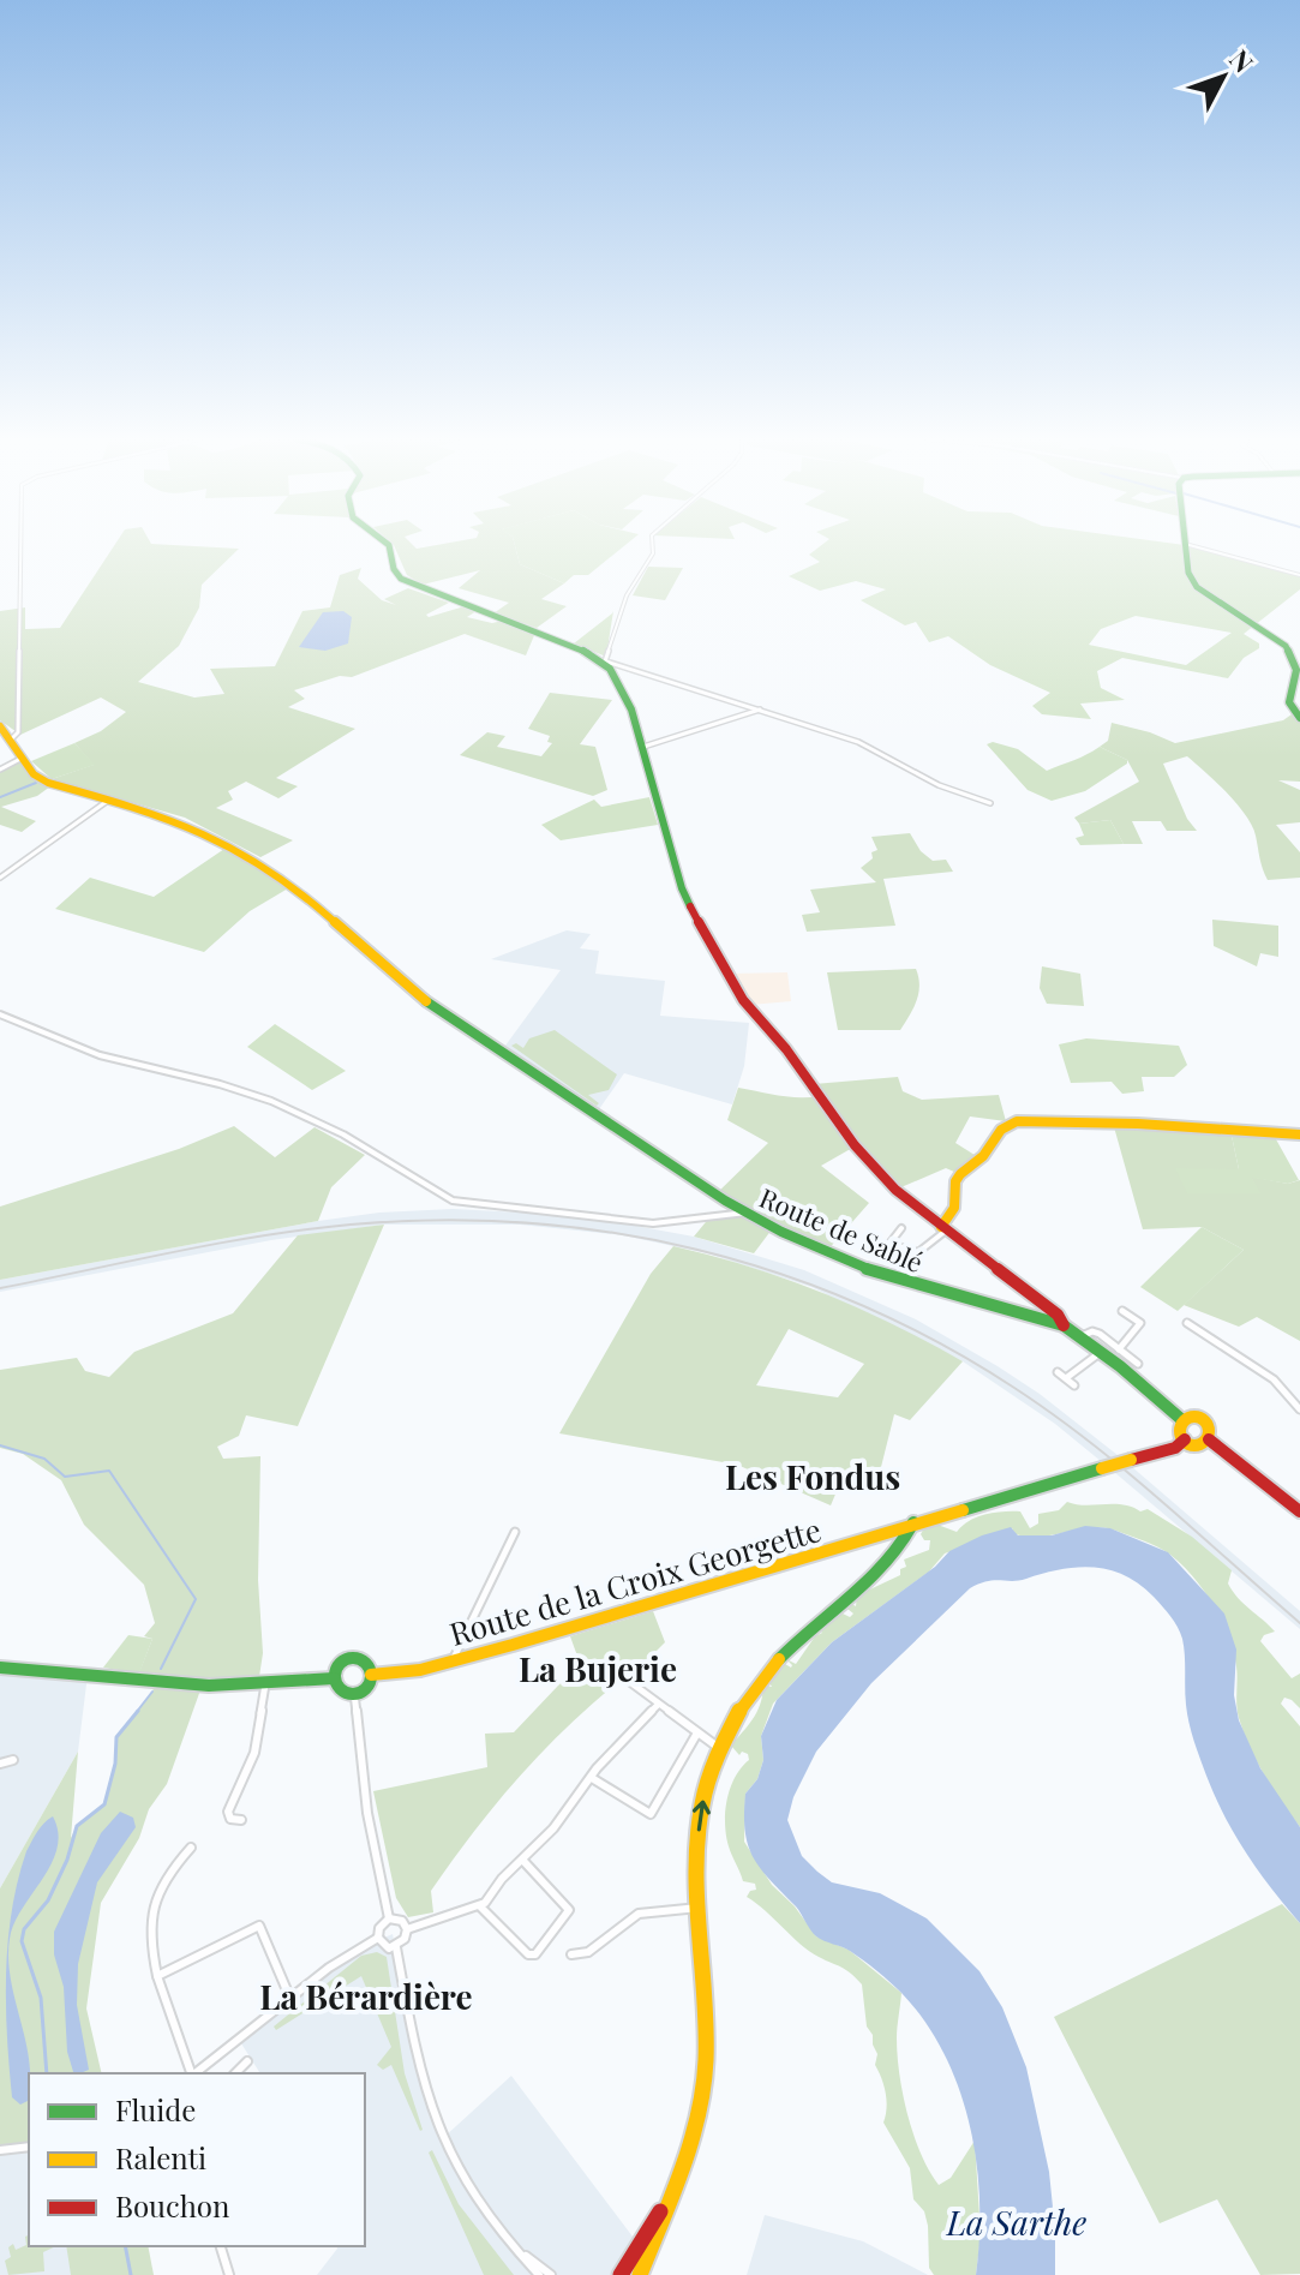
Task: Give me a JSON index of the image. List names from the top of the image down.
{
  "streets": {
    "street": ["Route de Sablé", "Route de la Croix Georgette"]
  },
  "crossings": [
    ["Route de Sablé", "Route de la Croix Georgette"]
  ],
  "districts": ["Les Fondus", "La Bujerie", "La Bérardière"],
  "water": ["La Sarthe"],
  "legend": ["Fluide", "Ralenti", "Bouchon"],
  "north": "top right"
}
